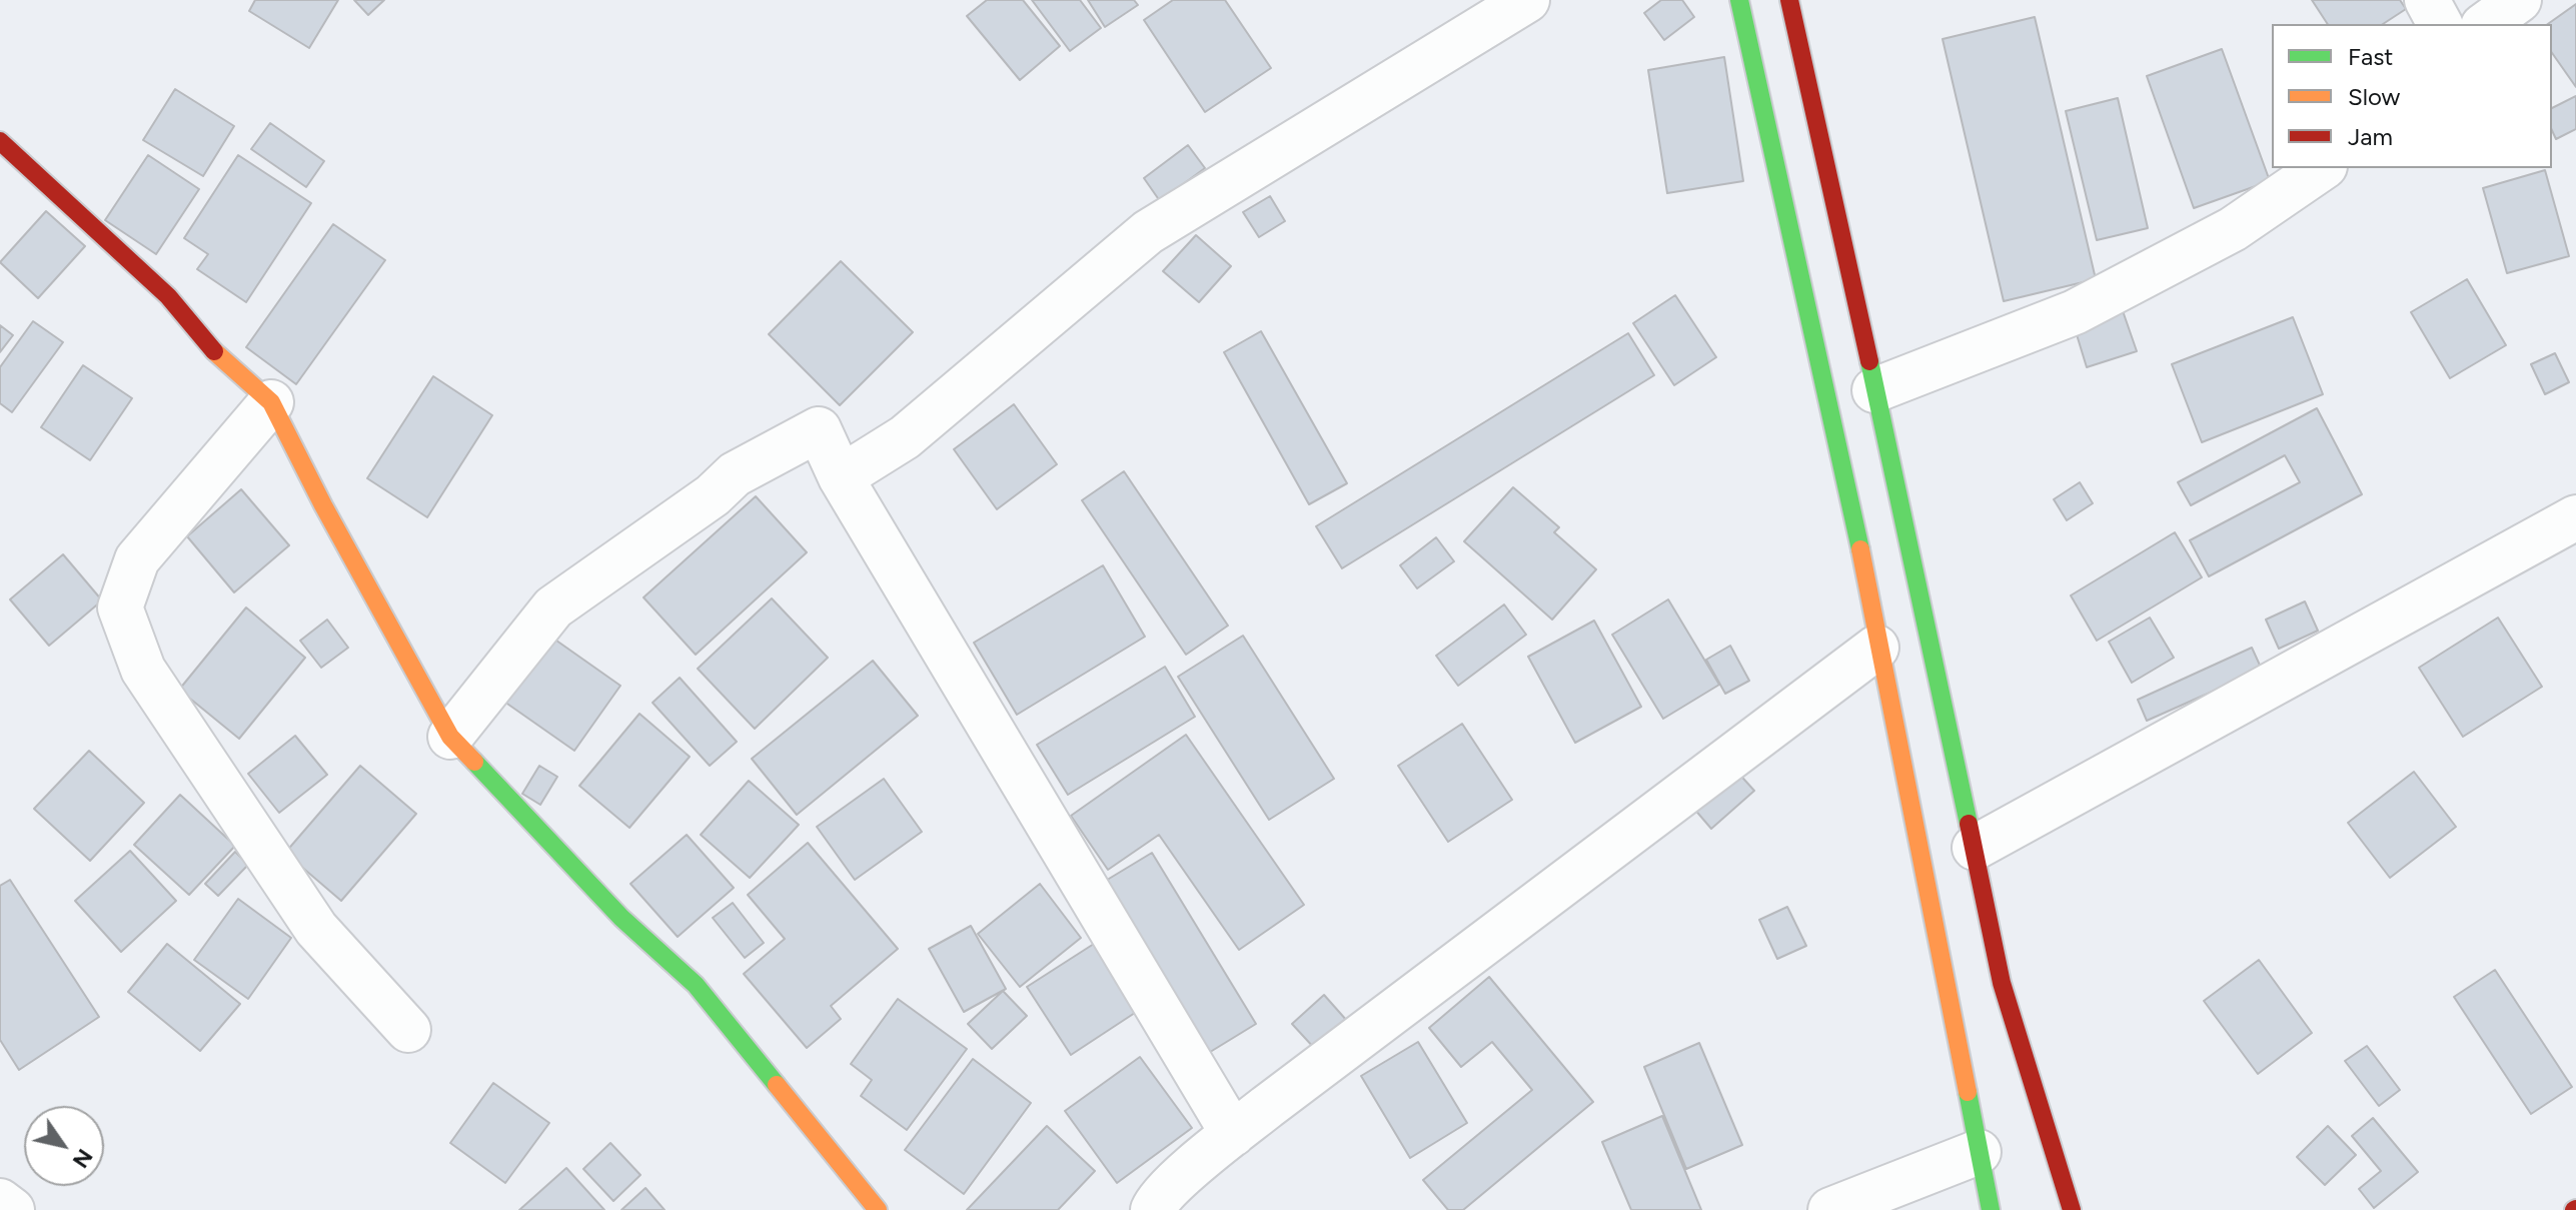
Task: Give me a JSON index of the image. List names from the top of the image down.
{
  "legend": ["Fast", "Slow", "Jam"],
  "north": "bottom right"
}
